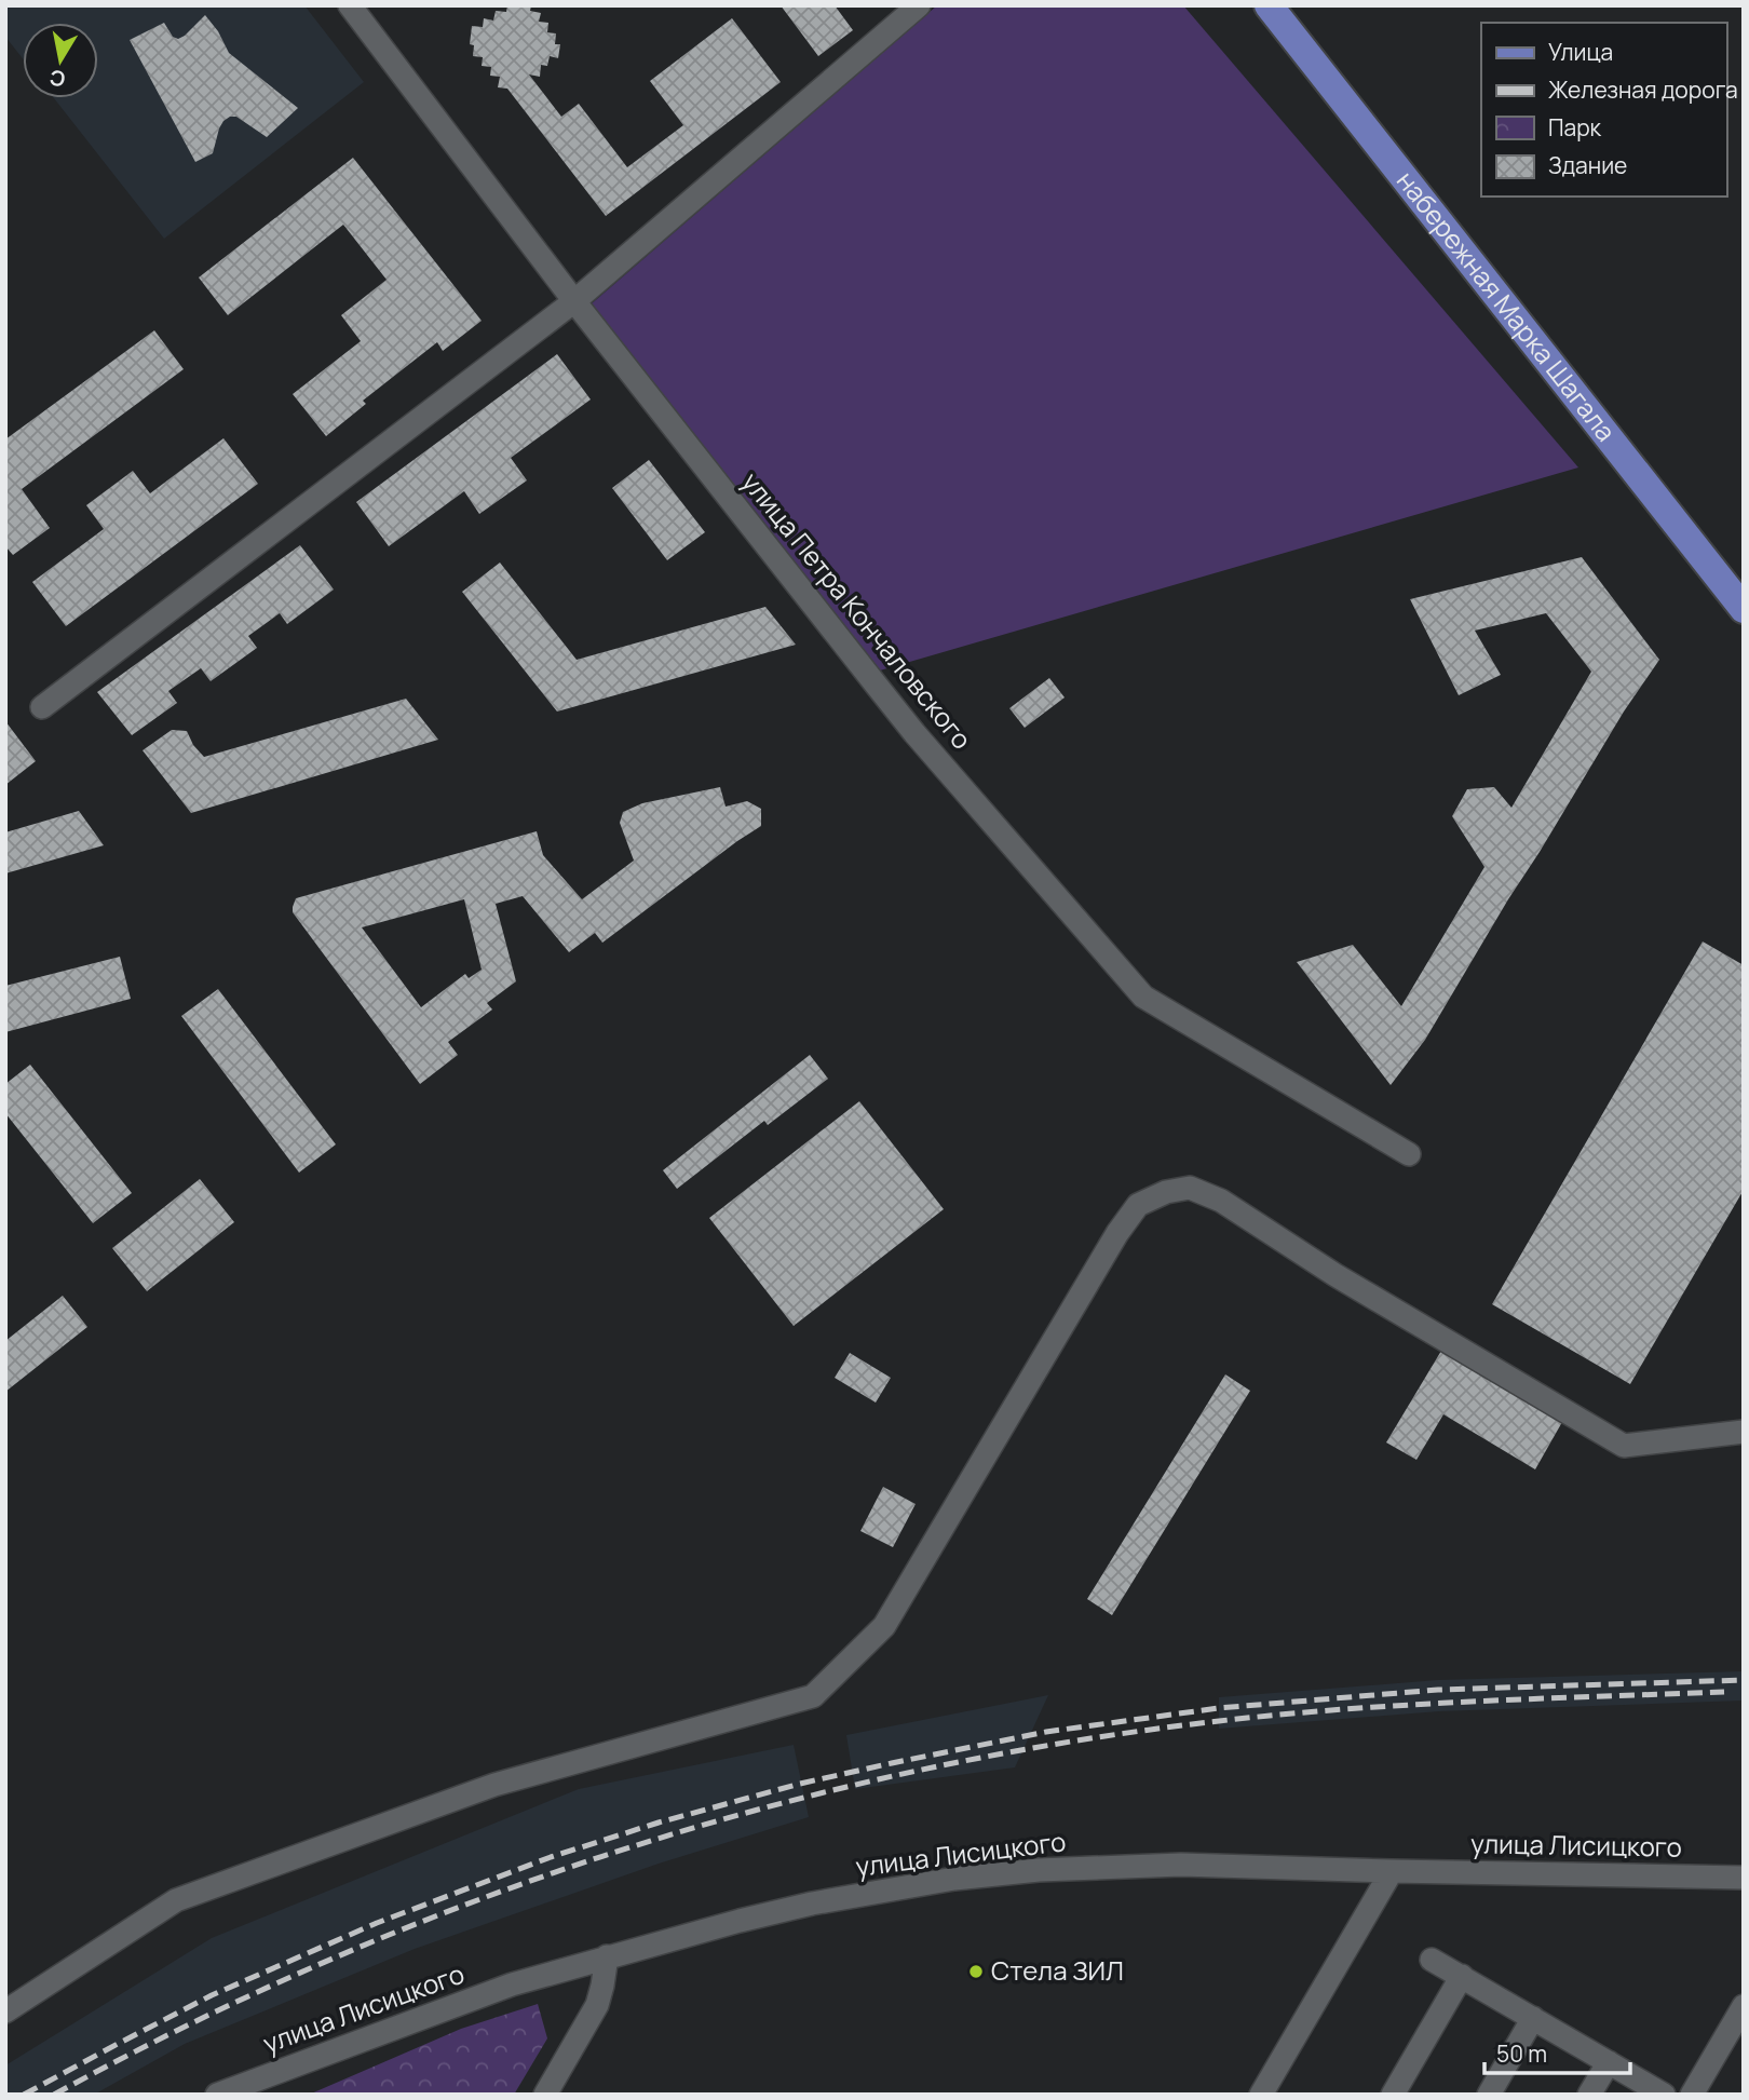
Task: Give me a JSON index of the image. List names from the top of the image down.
{
  "streets": {
    "main road": ["набережная Марка Шагала"],
    "street": ["улица Петра Кончаловского", "улица Лисицкого"]
  },
  "places": ["Стела ЗИЛ"],
  "legend": [
    "Улица",
    "Железная дорога",
    "Парк",
    "Здание"
  ],
  "scale_bar": "50 m",
  "north": "bottom"
}
